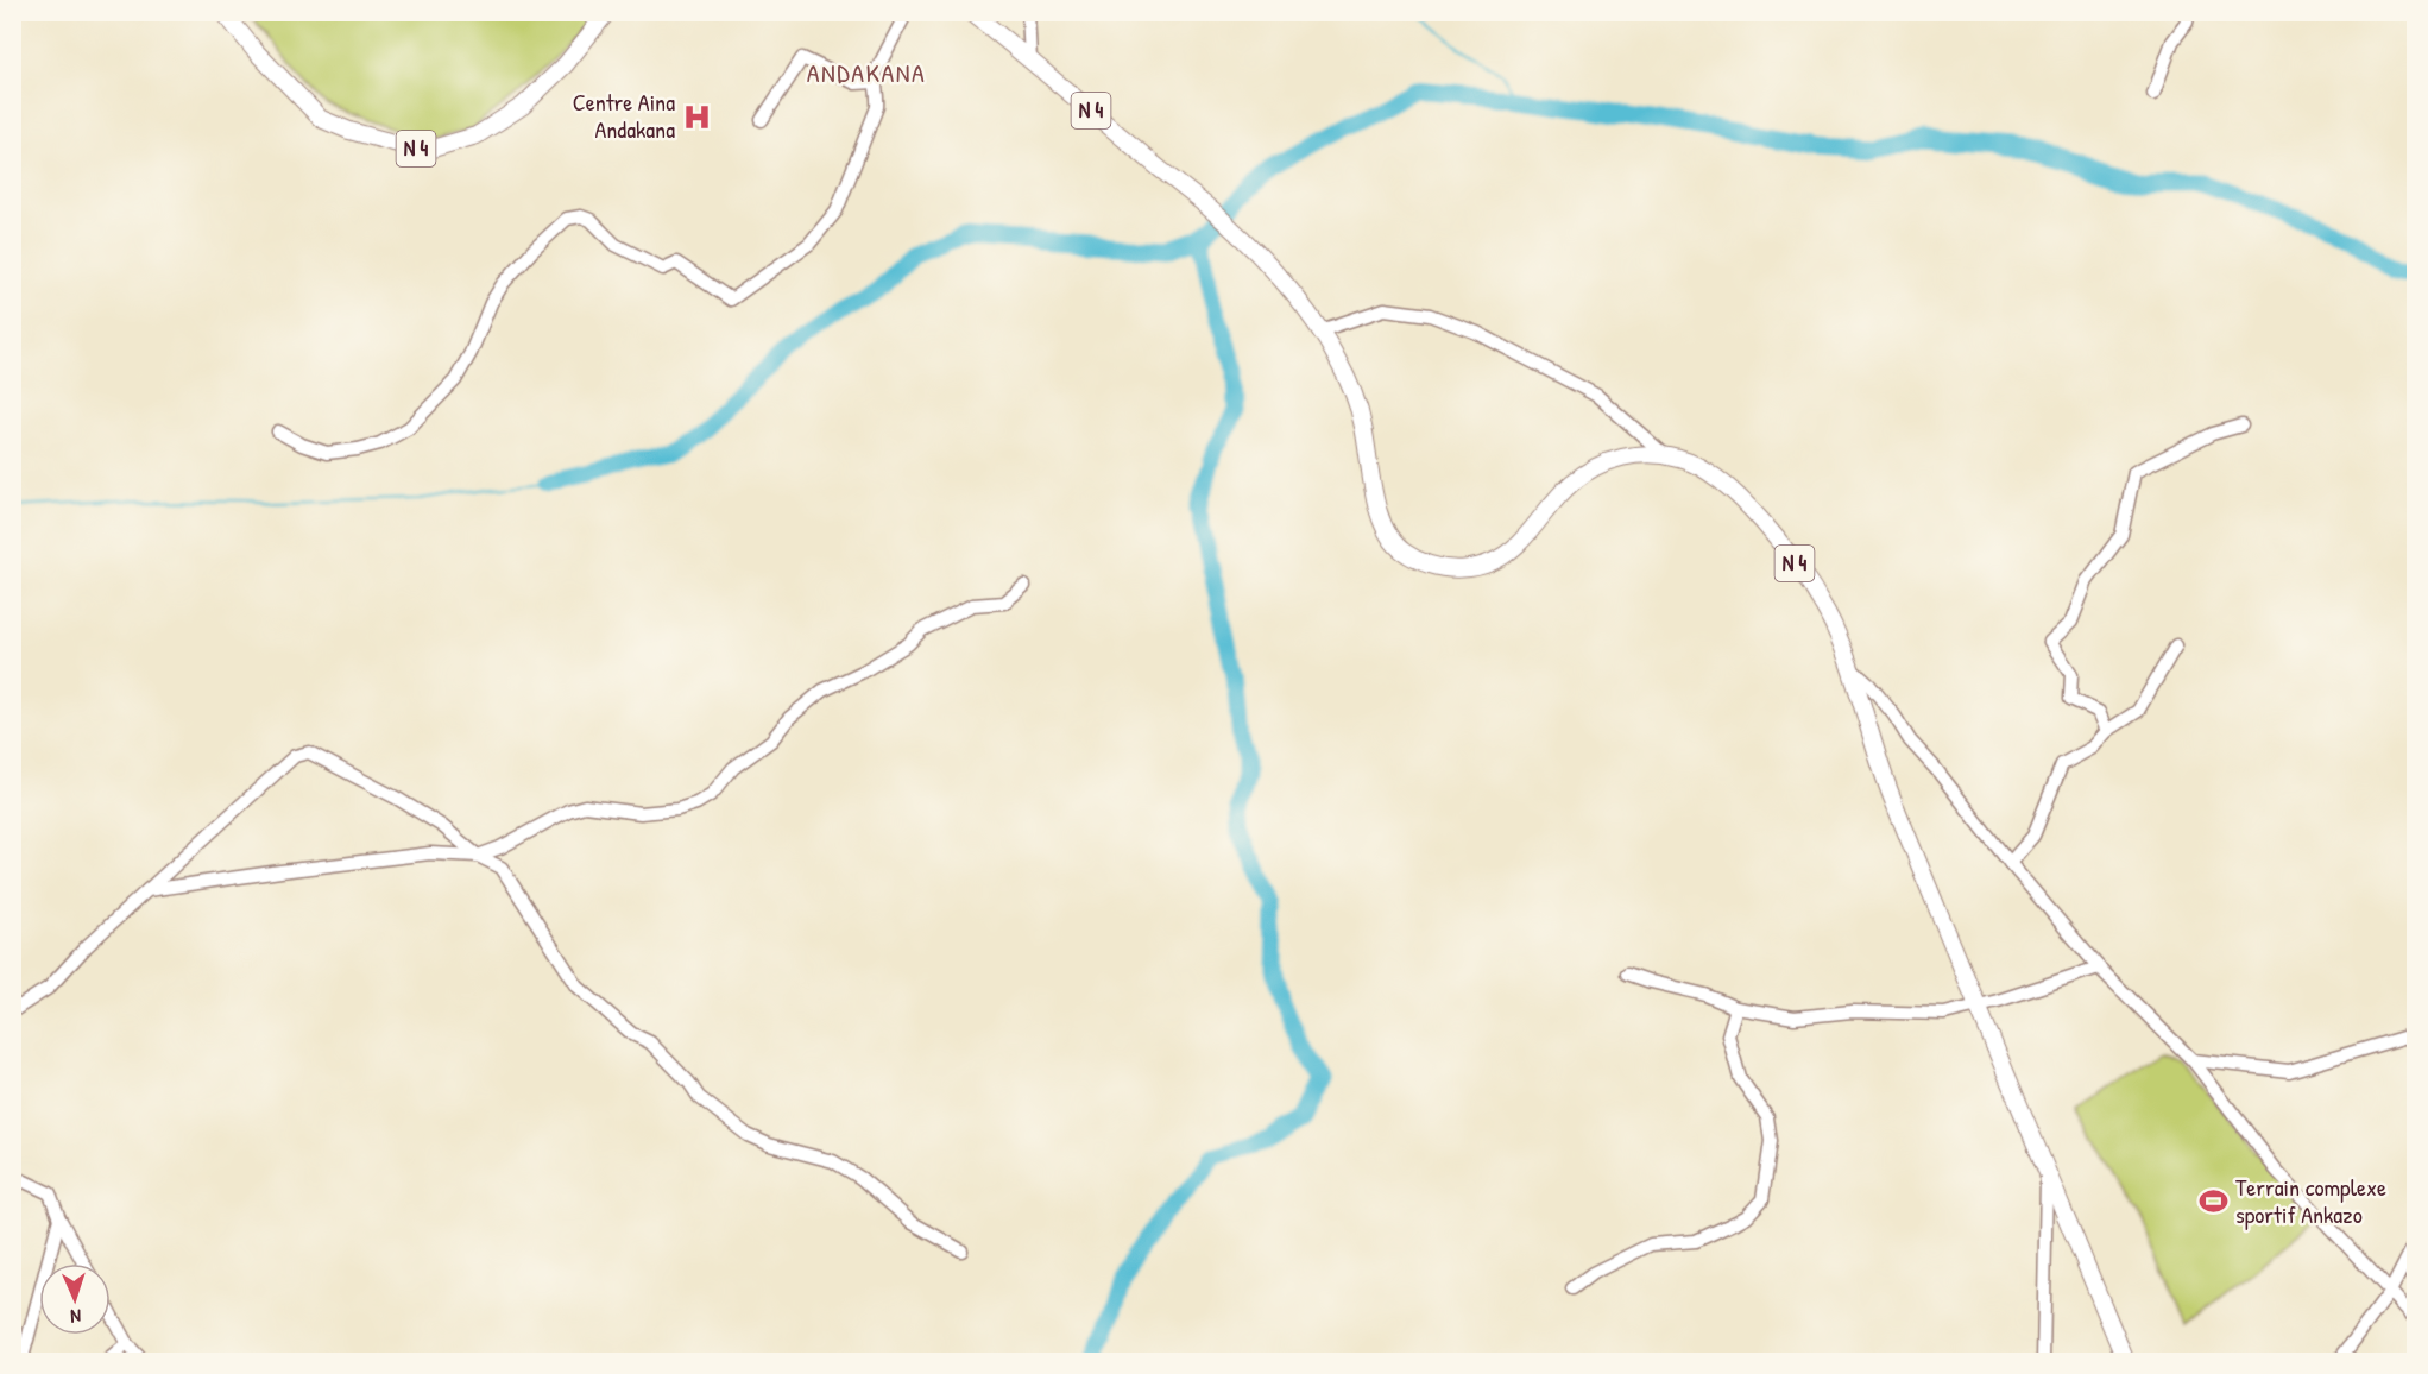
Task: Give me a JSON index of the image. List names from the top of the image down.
{
  "streets": {
    "main road": ["N 4"]
  },
  "districts": ["ANDAKANA"],
  "places": {
    "hospital": ["Centre Aina Andakana"],
    "sports": ["Terrain complexe sportif Ankazo"]
  },
  "north": "bottom"
}
